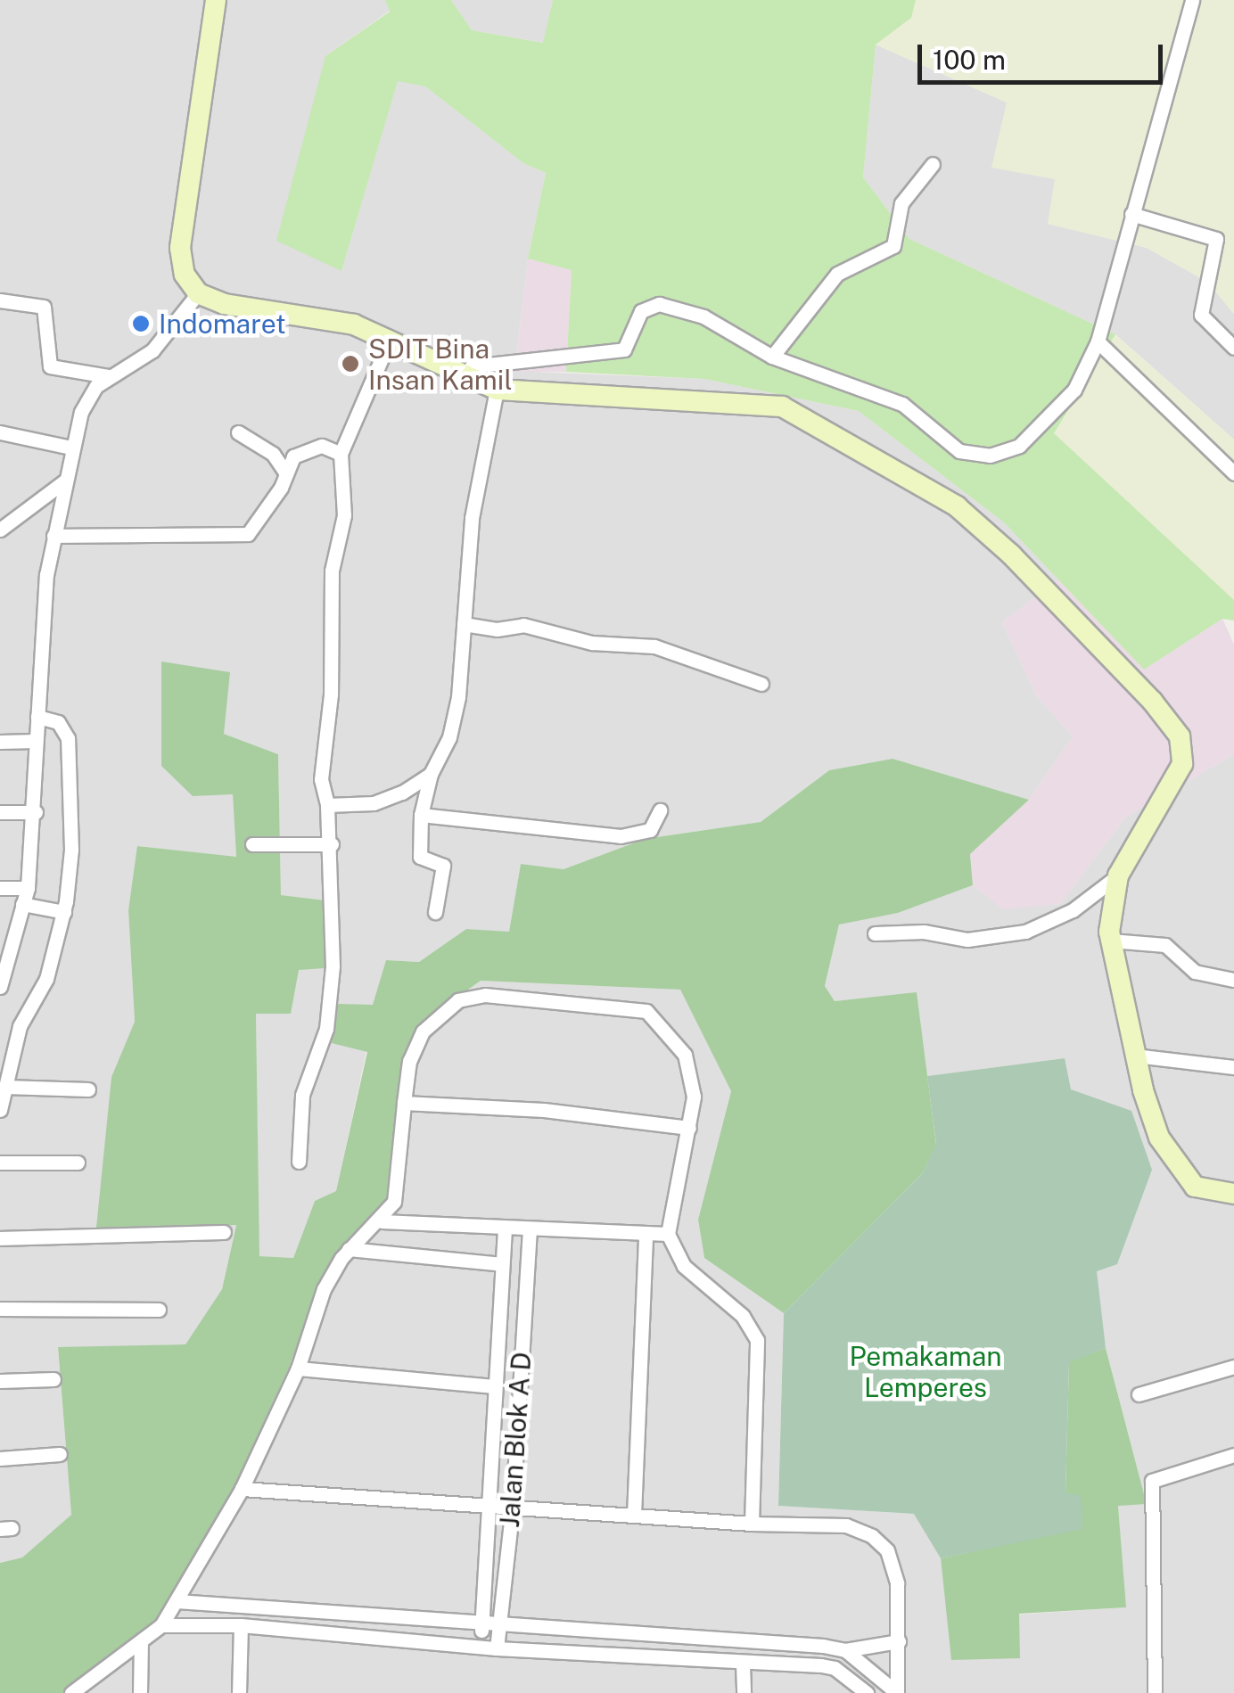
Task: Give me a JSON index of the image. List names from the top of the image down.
{
  "streets": {
    "street": ["Jalan Blok A D"]
  },
  "parks": ["Pemakaman Lemperes"],
  "places": ["Indomaret", "SDIT Bina Insan Kamil"],
  "scale_bar": "100 m"
}
